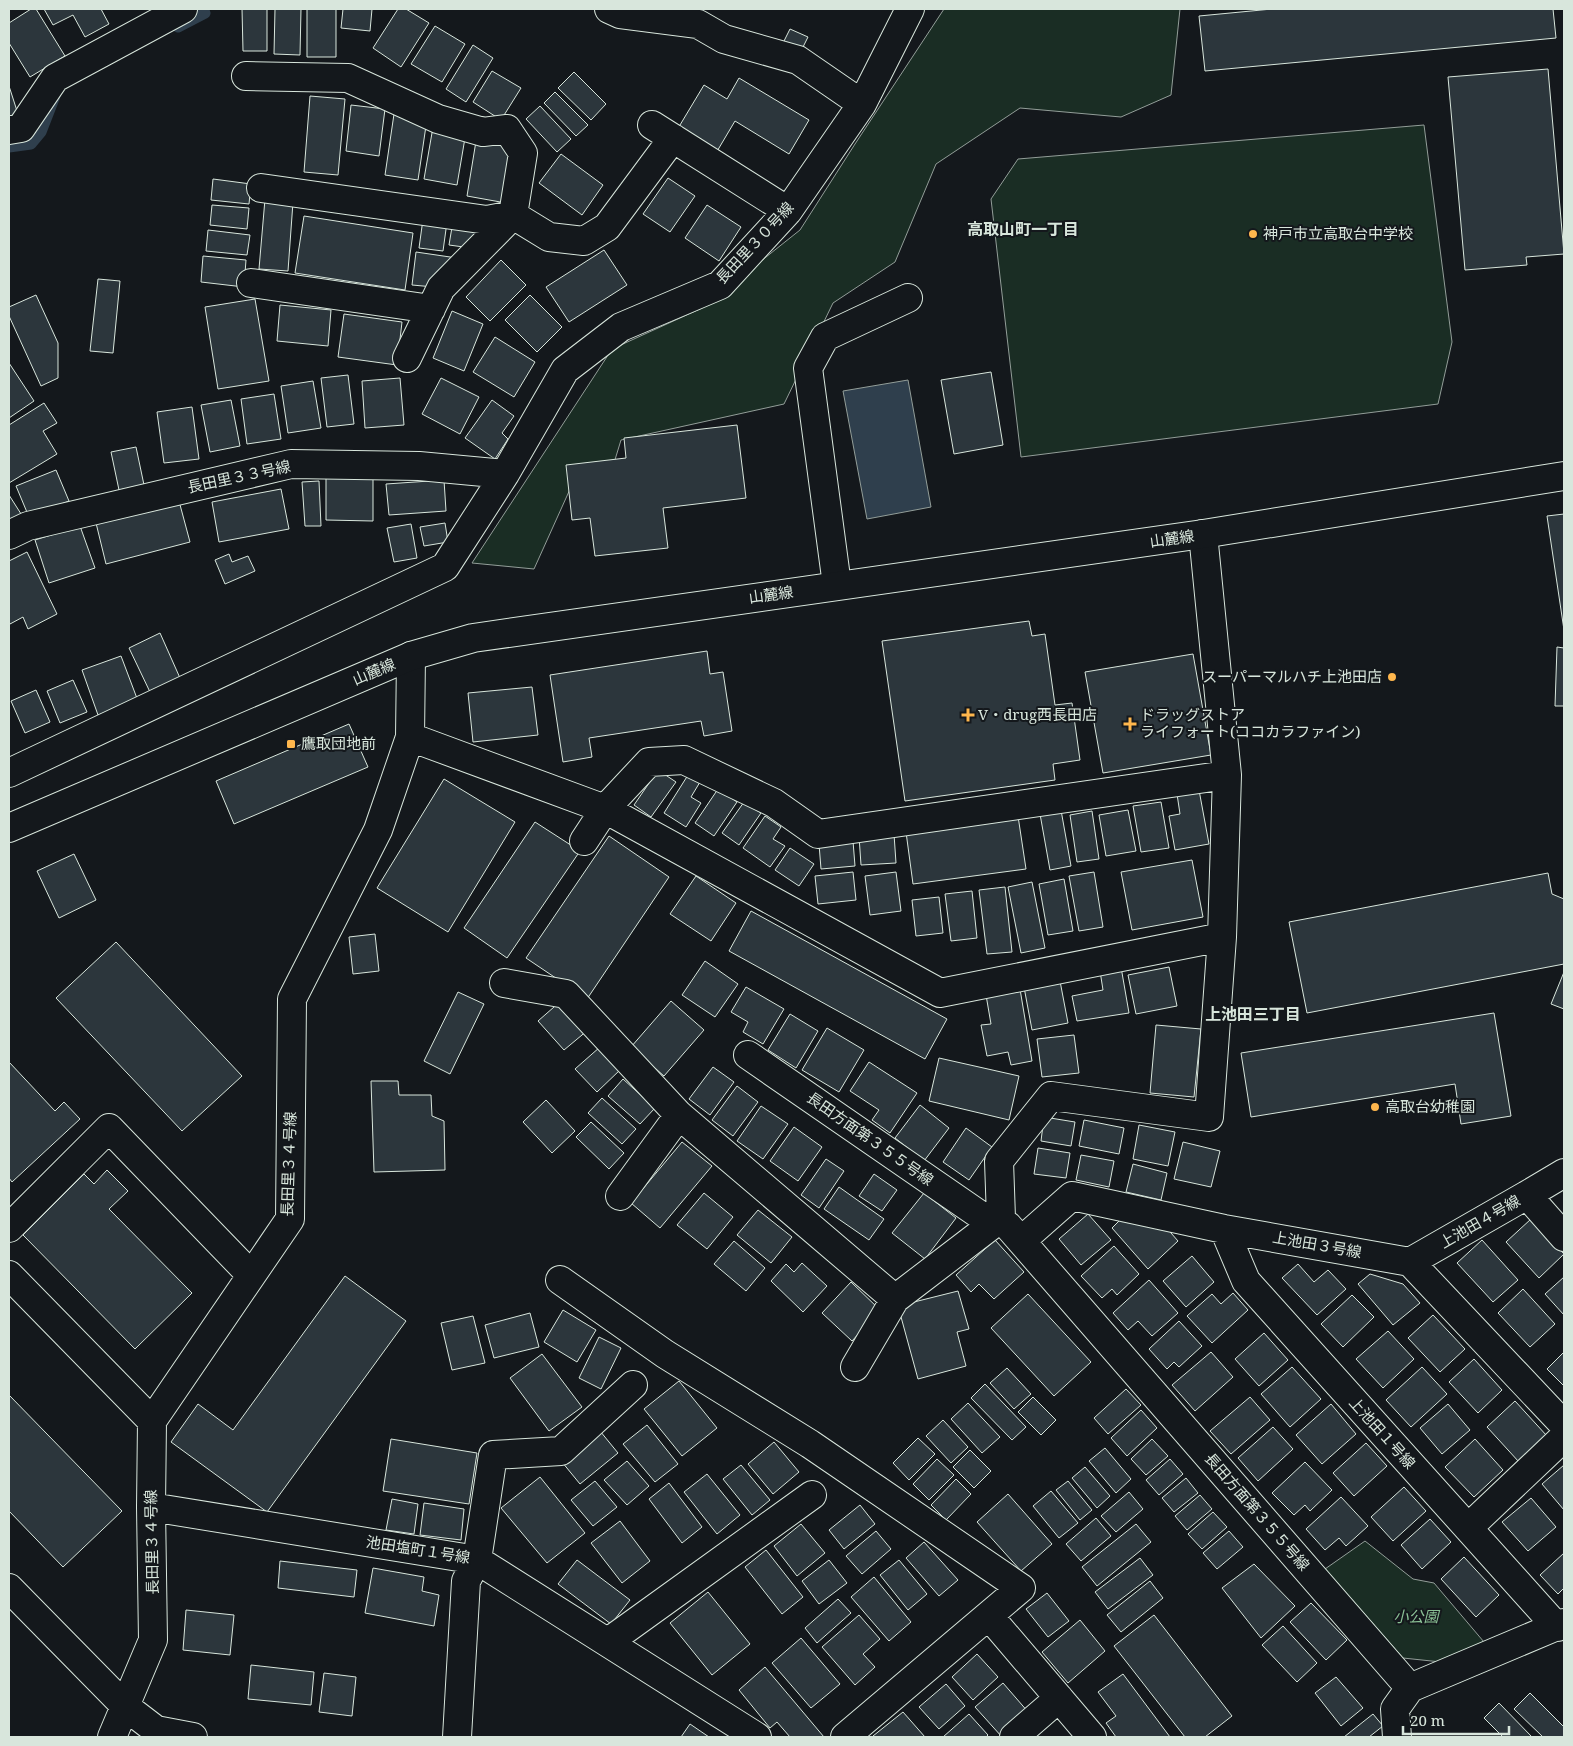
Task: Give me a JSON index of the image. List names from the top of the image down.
{
  "streets": {
    "street": [
      "長田里３０号線",
      "長田里３３号線",
      "山麓線",
      "長田方面第３５５号線",
      "長田里３４号線",
      "上池田４号線",
      "上池田３号線",
      "上池田１号線",
      "池田塩町１号線"
    ]
  },
  "crossings": [
    ["長田里３０号線", "長田里３３号線"],
    ["山麓線", "長田里３４号線"],
    ["長田方面第３５５号線", "上池田３号線"],
    ["長田里３４号線", "池田塩町１号線"],
    ["上池田４号線", "上池田３号線"],
    ["上池田３号線", "上池田１号線"]
  ],
  "districts": ["高取山町一丁目", "上池田三丁目"],
  "parks": ["小公園"],
  "places": {
    "other": ["神戸市立高取台中学校", "スーパーマルハチ上池田店", "高取台幼稚園"],
    "health": ["V・drug西長田店", "ドラッグストア ライフォート(ココカラファイン)"],
    "transit": ["鷹取団地前"]
  },
  "scale_bar": "20 m"
}
